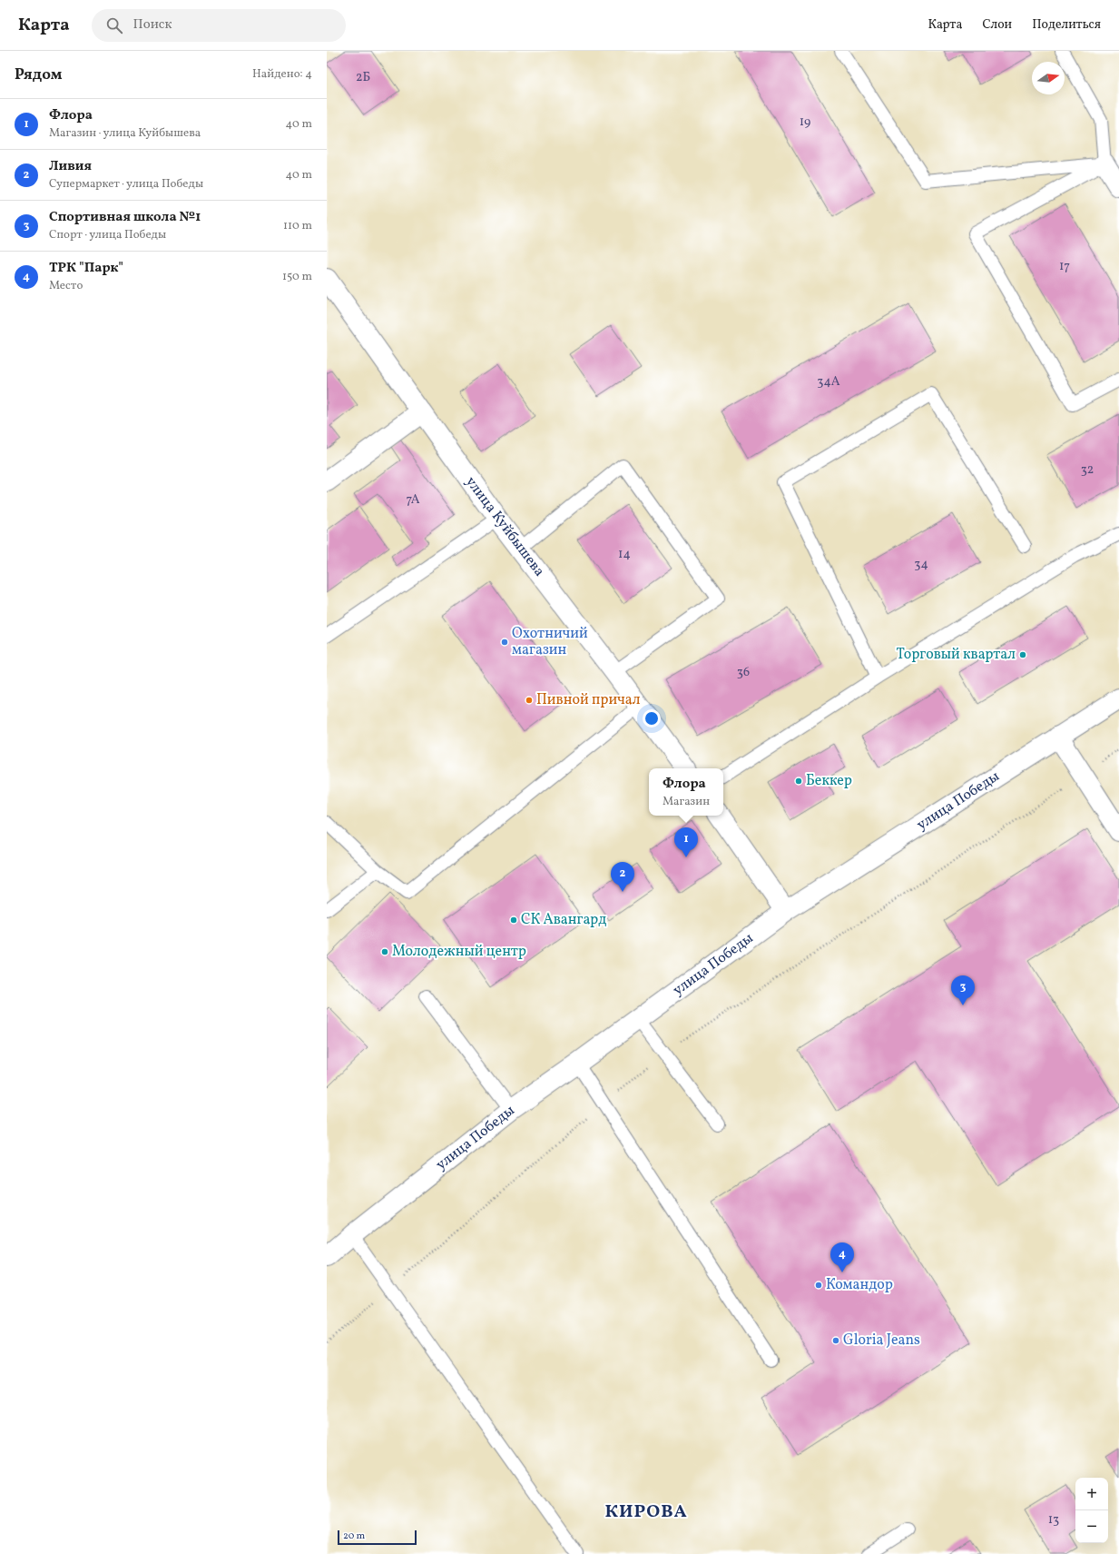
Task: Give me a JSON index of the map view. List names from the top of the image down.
{
  "streets": {
    "street": ["улица Куйбышева", "улица Победы"]
  },
  "districts": ["КИРОВА"],
  "places": [
    "Охотничий магазин",
    "Торговый квартал",
    "Пивной причал",
    "Беккер",
    "СК Авангард",
    "Молодежный центр",
    "Командор",
    "Gloria Jeans"
  ],
  "house_numbers": [
    "2Б",
    "19",
    "17",
    "34А",
    "32",
    "7А",
    "14",
    "34",
    "36",
    "13"
  ],
  "scale_bar": "20 m",
  "north": "right",
  "page": {
    "header": "Карта",
    "search": "Поиск",
    "nav": ["Карта", "Слои", "Поделиться"],
    "heading": ["Рядом", "Найдено: 4"],
    "list": [
      {
        "mark": "1",
        "name": "Флора",
        "note": "Магазин · улица Куйбышева",
        "value": "40 m"
      },
      {
        "mark": "2",
        "name": "Ливия",
        "note": "Супермаркет · улица Победы",
        "value": "40 m"
      },
      {
        "mark": "3",
        "name": "Спортивная школа №1",
        "note": "Спорт · улица Победы",
        "value": "110 m"
      },
      {
        "mark": "4",
        "name": "ТРК \"Парк\"",
        "note": "Место",
        "value": "150 m"
      }
    ],
    "popup": ["Флора", "Магазин"],
    "pins": [
      "1",
      "2",
      "3",
      "4"
    ],
    "map_buttons": ["+", "−"],
    "scale": "20 m"
  }
}
